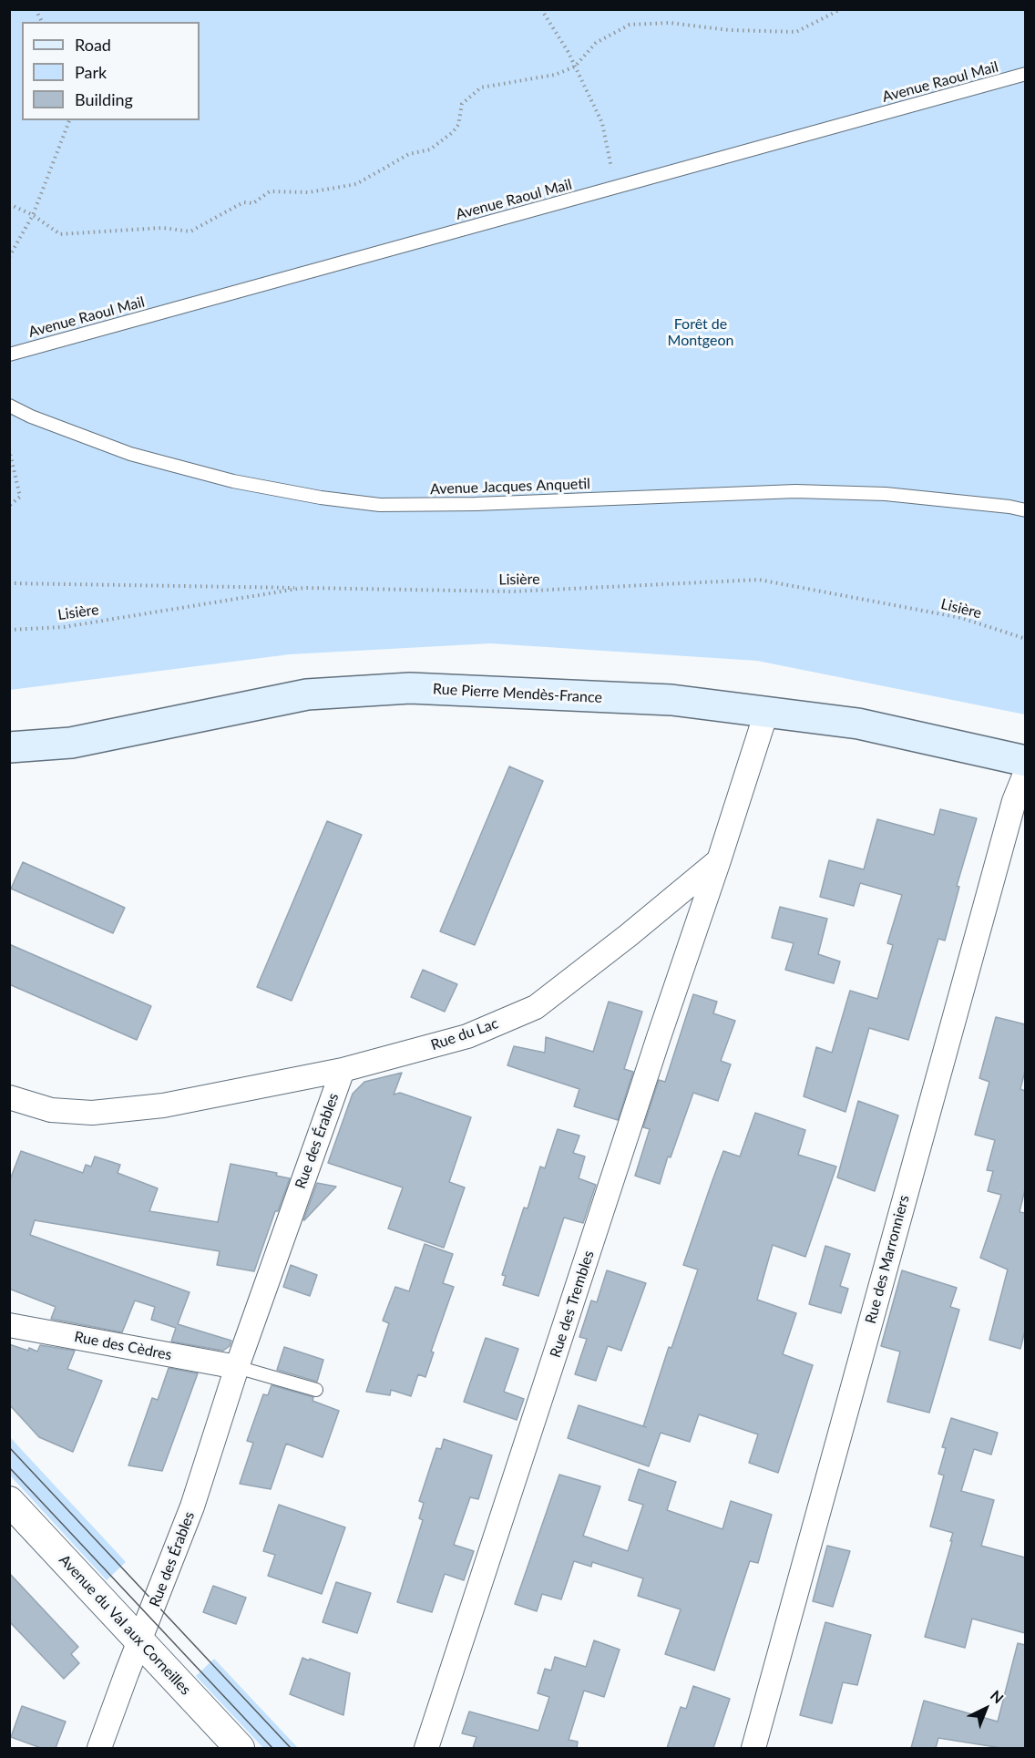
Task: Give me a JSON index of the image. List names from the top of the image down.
{
  "streets": {
    "main road": ["Rue Pierre Mendès-France"],
    "street": [
      "Rue du Lac",
      "Rue des Érables",
      "Rue des Marronniers",
      "Rue des Trembles",
      "Rue des Cèdres",
      "Avenue du Val aux Corneilles"
    ],
    "lane": ["Avenue Raoul Mail", "Avenue Jacques Anquetil"],
    "path": ["Lisière"]
  },
  "crossings": [
    ["Rue du Lac", "Rue des Érables"],
    ["Rue du Lac", "Rue des Trembles"],
    ["Rue des Érables", "Rue des Cèdres"],
    ["Rue des Érables", "Avenue du Val aux Corneilles"]
  ],
  "parks": ["Forêt de Montgeon"],
  "legend": ["Road", "Park", "Building"],
  "north": "top right"
}
